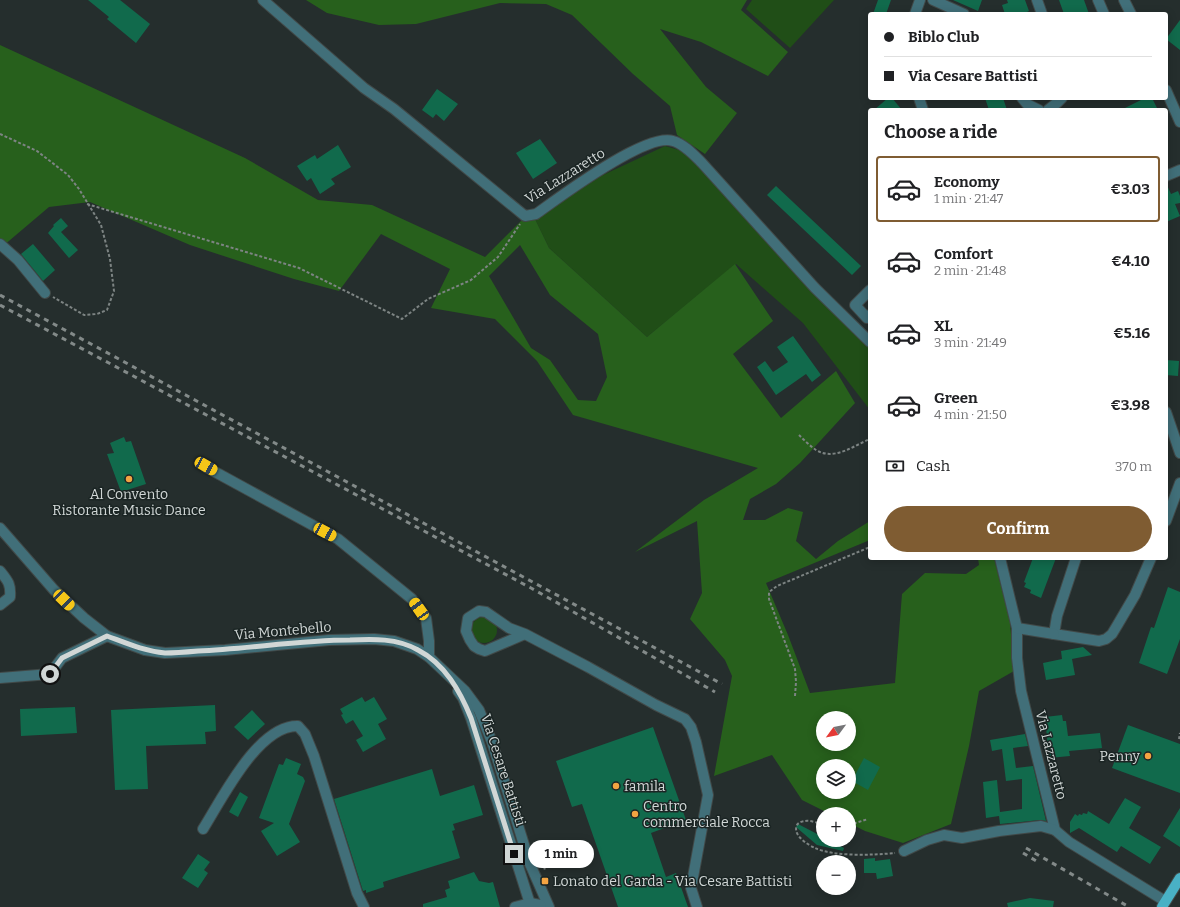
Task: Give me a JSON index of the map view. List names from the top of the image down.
{
  "streets": {
    "street": ["Via Lazzaretto", "Via Montebello", "Via Cesare Battisti"]
  },
  "crossings": [
    ["Via Montebello", "Via Cesare Battisti"]
  ],
  "places": {
    "other": [
      "Al Convento Ristorante Music Dance",
      "Penny",
      "famila",
      "Centro commerciale Rocca"
    ],
    "transit": ["Lonato del Garda - Via Cesare Battisti"]
  },
  "north": "bottom left",
  "page": {
    "banner": ["Biblo Club", "Via Cesare Battisti"],
    "heading": "Choose a ride",
    "list": [
      {
        "name": "Economy",
        "note": "1 min · 21:47",
        "value": "€3.03"
      },
      {
        "name": "Comfort",
        "note": "2 min · 21:48",
        "value": "€4.10"
      },
      {
        "name": "XL",
        "note": "3 min · 21:49",
        "value": "€5.16"
      },
      {
        "name": "Green",
        "note": "4 min · 21:50",
        "value": "€3.98"
      }
    ],
    "pay": ["Cash", "370 m"],
    "buttons": "Confirm",
    "map_buttons": ["+", "−"],
    "bubble": "1 min"
  }
}
